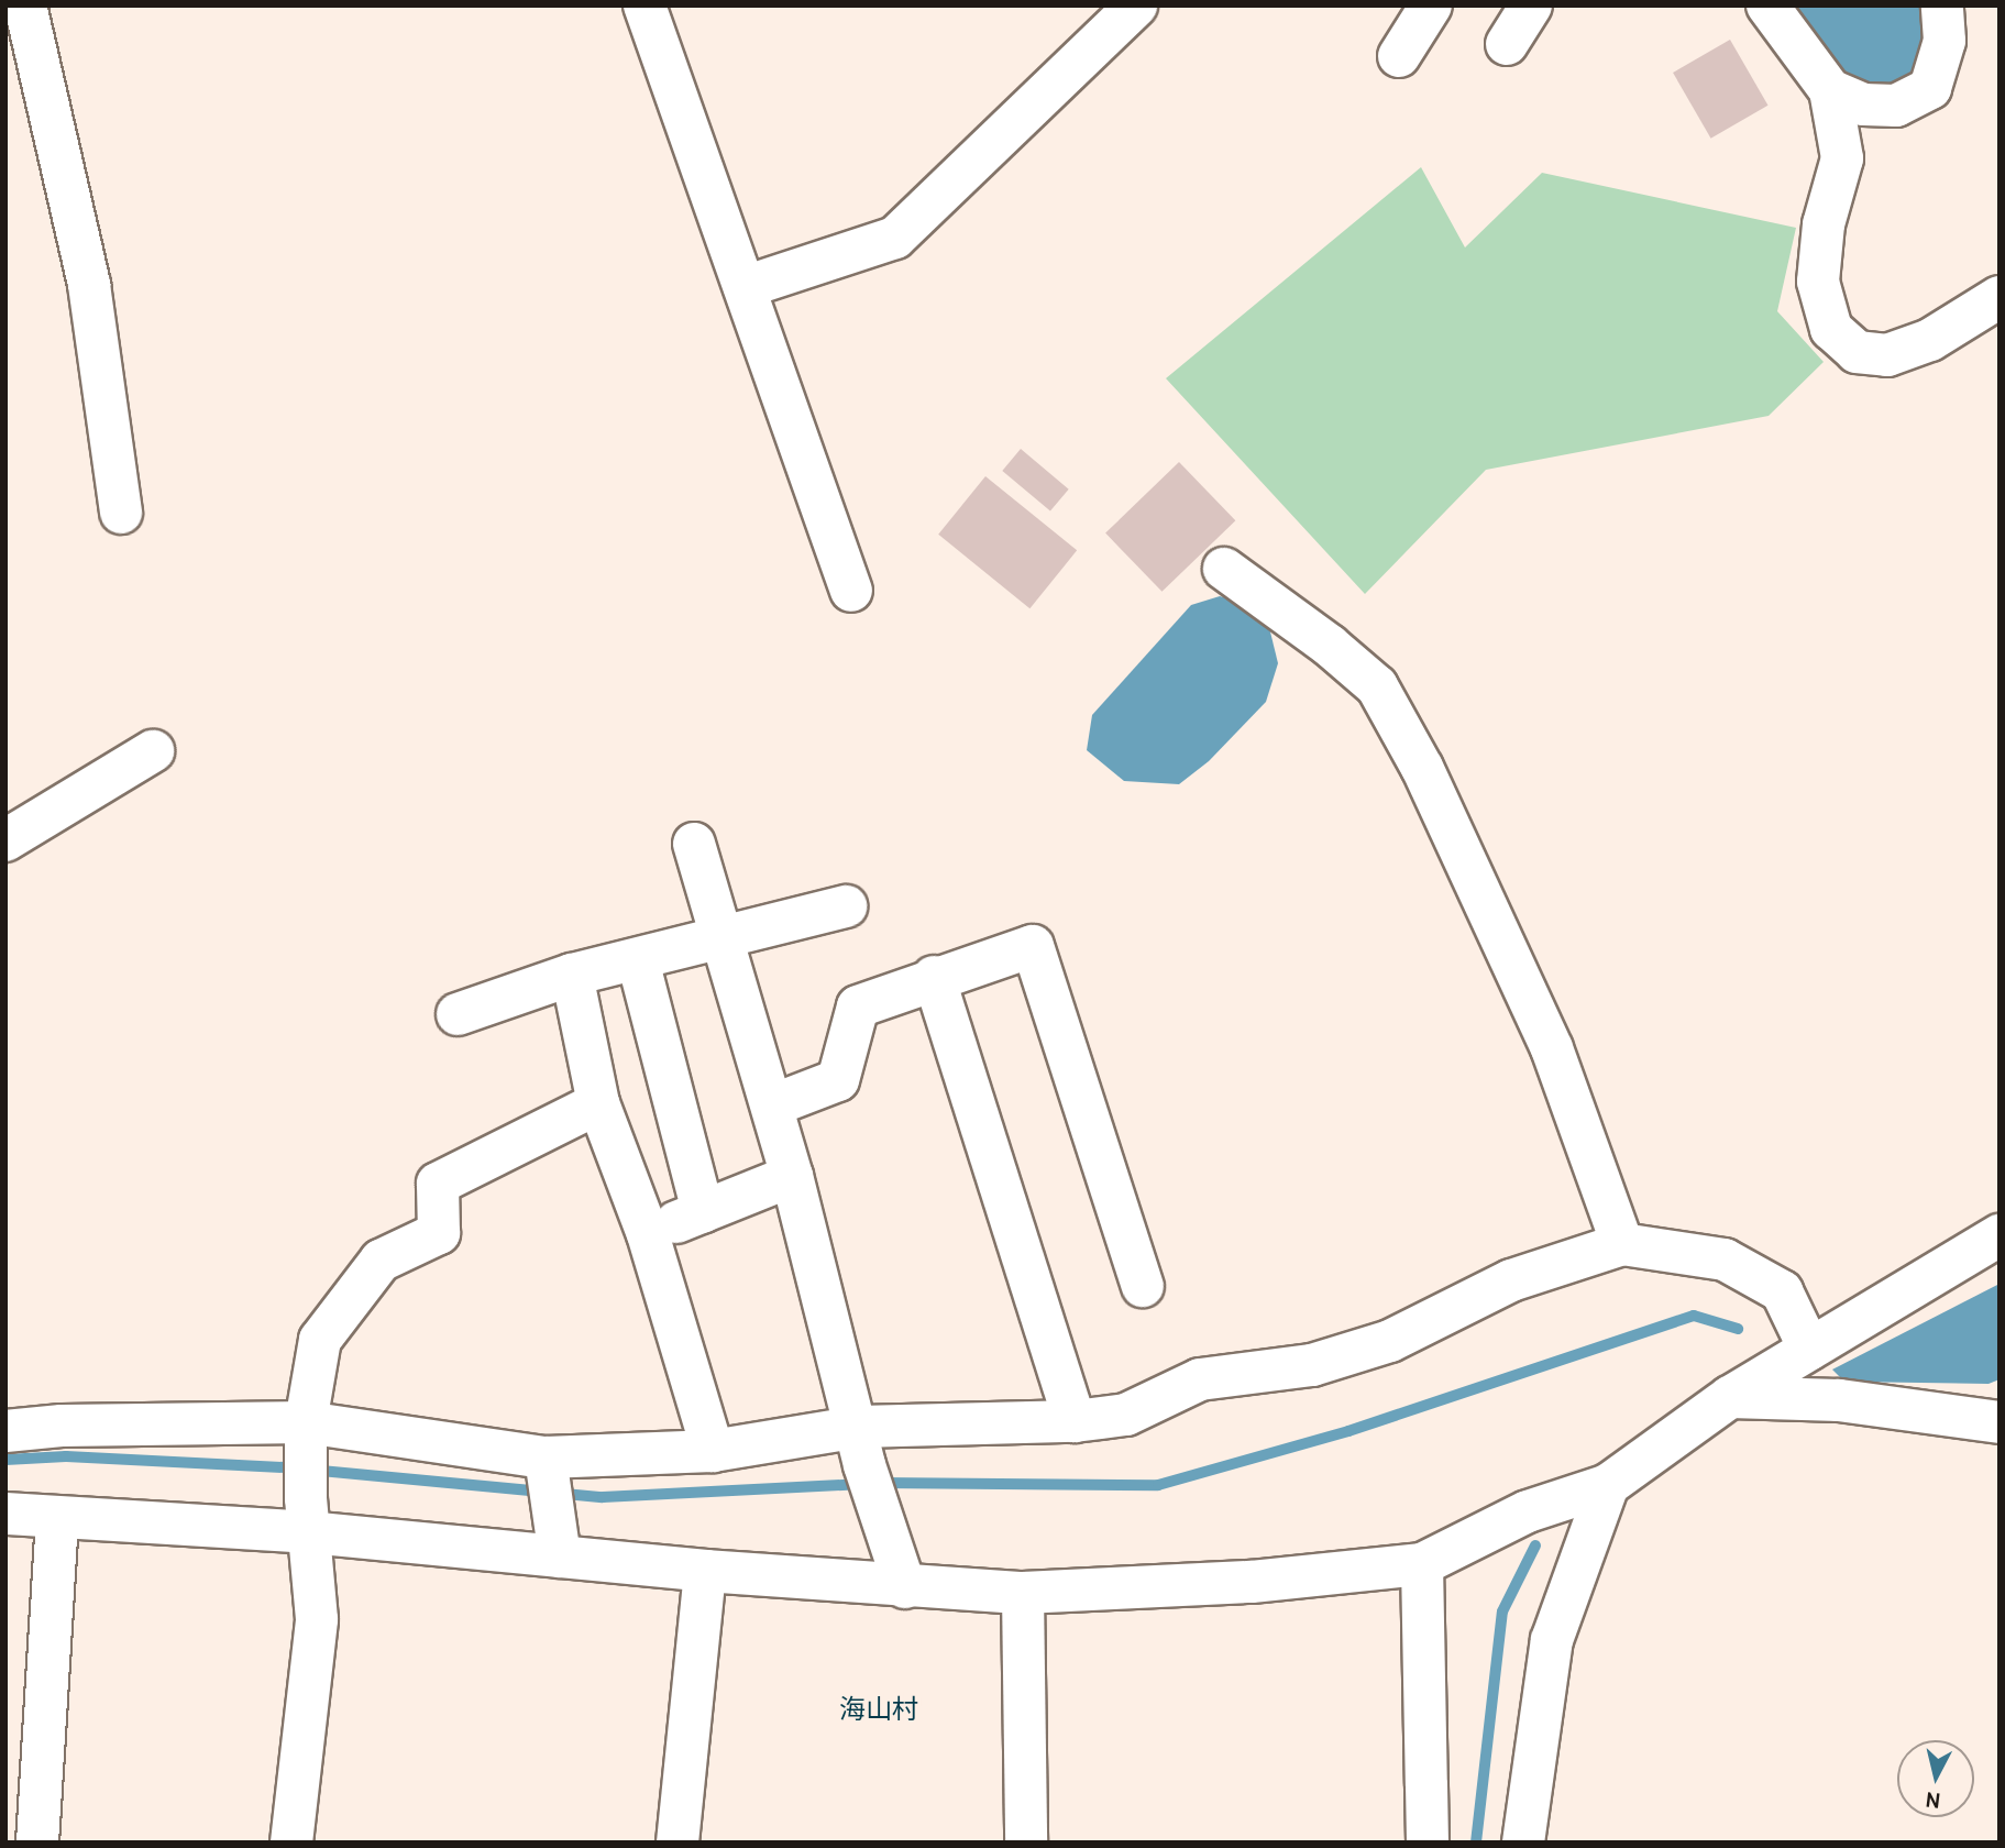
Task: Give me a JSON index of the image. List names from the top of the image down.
{
  "districts": ["海山村"],
  "north": "bottom"
}
